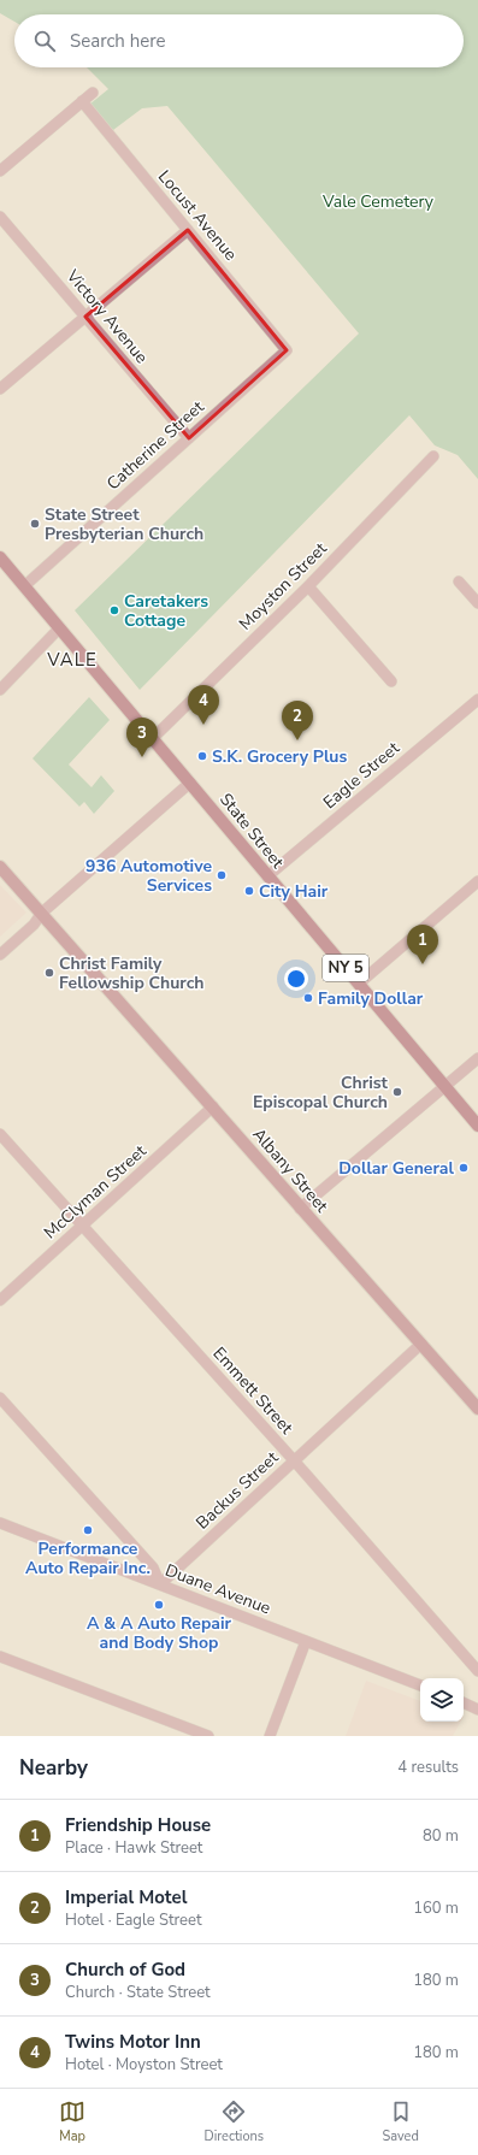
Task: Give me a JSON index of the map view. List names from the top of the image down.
{
  "streets": {
    "main road": ["State Street", "NY 5"],
    "street": [
      "Locust Avenue",
      "Victory Avenue",
      "Catherine Street",
      "Moyston Street",
      "Eagle Street",
      "Albany Street",
      "McClyman Street",
      "Emmett Street",
      "Backus Street",
      "Duane Avenue"
    ]
  },
  "crossings": [
    ["Locust Avenue", "Catherine Street"],
    ["Victory Avenue", "Catherine Street"],
    ["Catherine Street", "State Street"],
    ["Moyston Street", "State Street"],
    ["Eagle Street", "State Street"],
    ["Albany Street", "McClyman Street"],
    ["Albany Street", "Backus Street"],
    ["McClyman Street", "Emmett Street"],
    ["Emmett Street", "Backus Street"],
    ["Backus Street", "Duane Avenue"]
  ],
  "districts": ["VALE"],
  "parks": ["Vale Cemetery"],
  "places": [
    "State Street Presbyterian Church",
    "Caretakers Cottage",
    "S.K. Grocery Plus",
    "936 Automotive Services",
    "City Hair",
    "Christ Family Fellowship Church",
    "Family Dollar",
    "Christ Episcopal Church",
    "Dollar General",
    "Performance Auto Repair Inc.",
    "A & A Auto Repair and Body Shop"
  ],
  "page": {
    "search": "Search here",
    "pins": [
      "4",
      "2",
      "3",
      "1"
    ],
    "heading": ["Nearby", "4 results"],
    "list": [
      {
        "mark": "1",
        "name": "Friendship House",
        "note": "Place · Hawk Street",
        "value": "80 m"
      },
      {
        "mark": "2",
        "name": "Imperial Motel",
        "note": "Hotel · Eagle Street",
        "value": "160 m"
      },
      {
        "mark": "3",
        "name": "Church of God",
        "note": "Church · State Street",
        "value": "180 m"
      },
      {
        "mark": "4",
        "name": "Twins Motor Inn",
        "note": "Hotel · Moyston Street",
        "value": "180 m"
      }
    ],
    "nav": ["Map", "Directions", "Saved"]
  }
}
